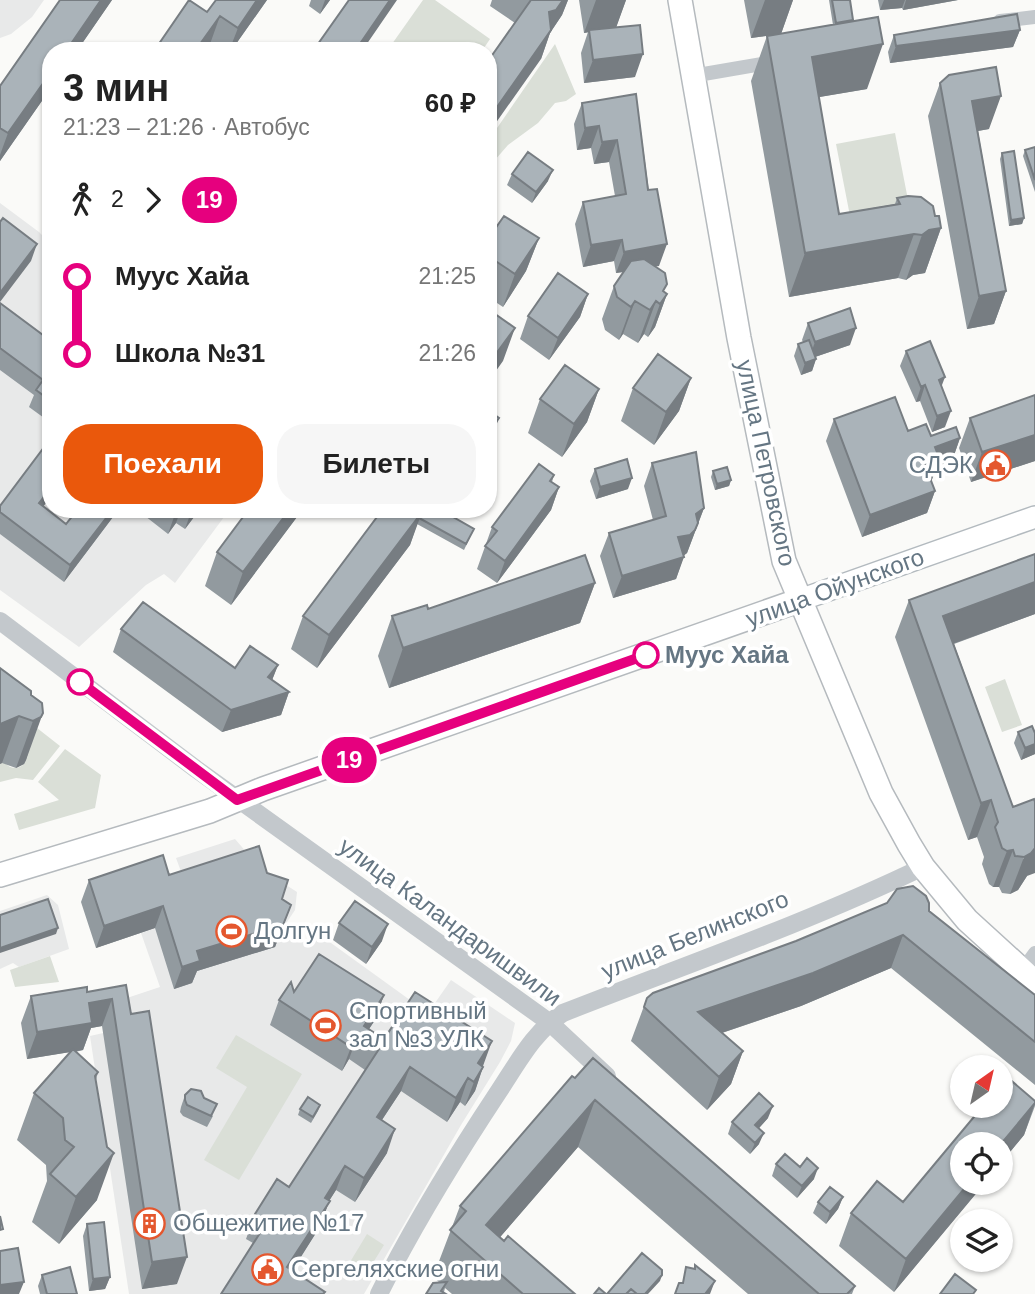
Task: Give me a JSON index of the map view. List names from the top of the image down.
{
  "streets": {
    "main road": ["улица Петровского", "улица Ойунского"],
    "street": ["улица Каландаришвили", "улица Белинского"]
  },
  "crossings": [
    ["улица Петровского", "улица Ойунского"],
    ["улица Петровского", "улица Белинского"],
    ["улица Ойунского", "улица Каландаришвили"],
    ["улица Каландаришвили", "улица Белинского"]
  ],
  "places": {
    "public building": ["СДЭК", "Сергеляхские огни"],
    "other": ["Муус Хайа"],
    "sports": ["Долгун", "Спортивный зал №3 УЛК"],
    "building": ["Общежитие №17"]
  },
  "lines": ["bus line 19"],
  "north": "top right",
  "page": {
    "on_map": "19",
    "heading": ["3 мин", "21:23 – 21:26 · Автобус", "60 ₽"],
    "legs": ["2", "19"],
    "list": [
      {
        "name": "Муус Хайа",
        "value": "21:25"
      },
      {
        "name": "Школа №31",
        "value": "21:26"
      }
    ],
    "buttons": ["Поехали", "Билеты"]
  }
}
